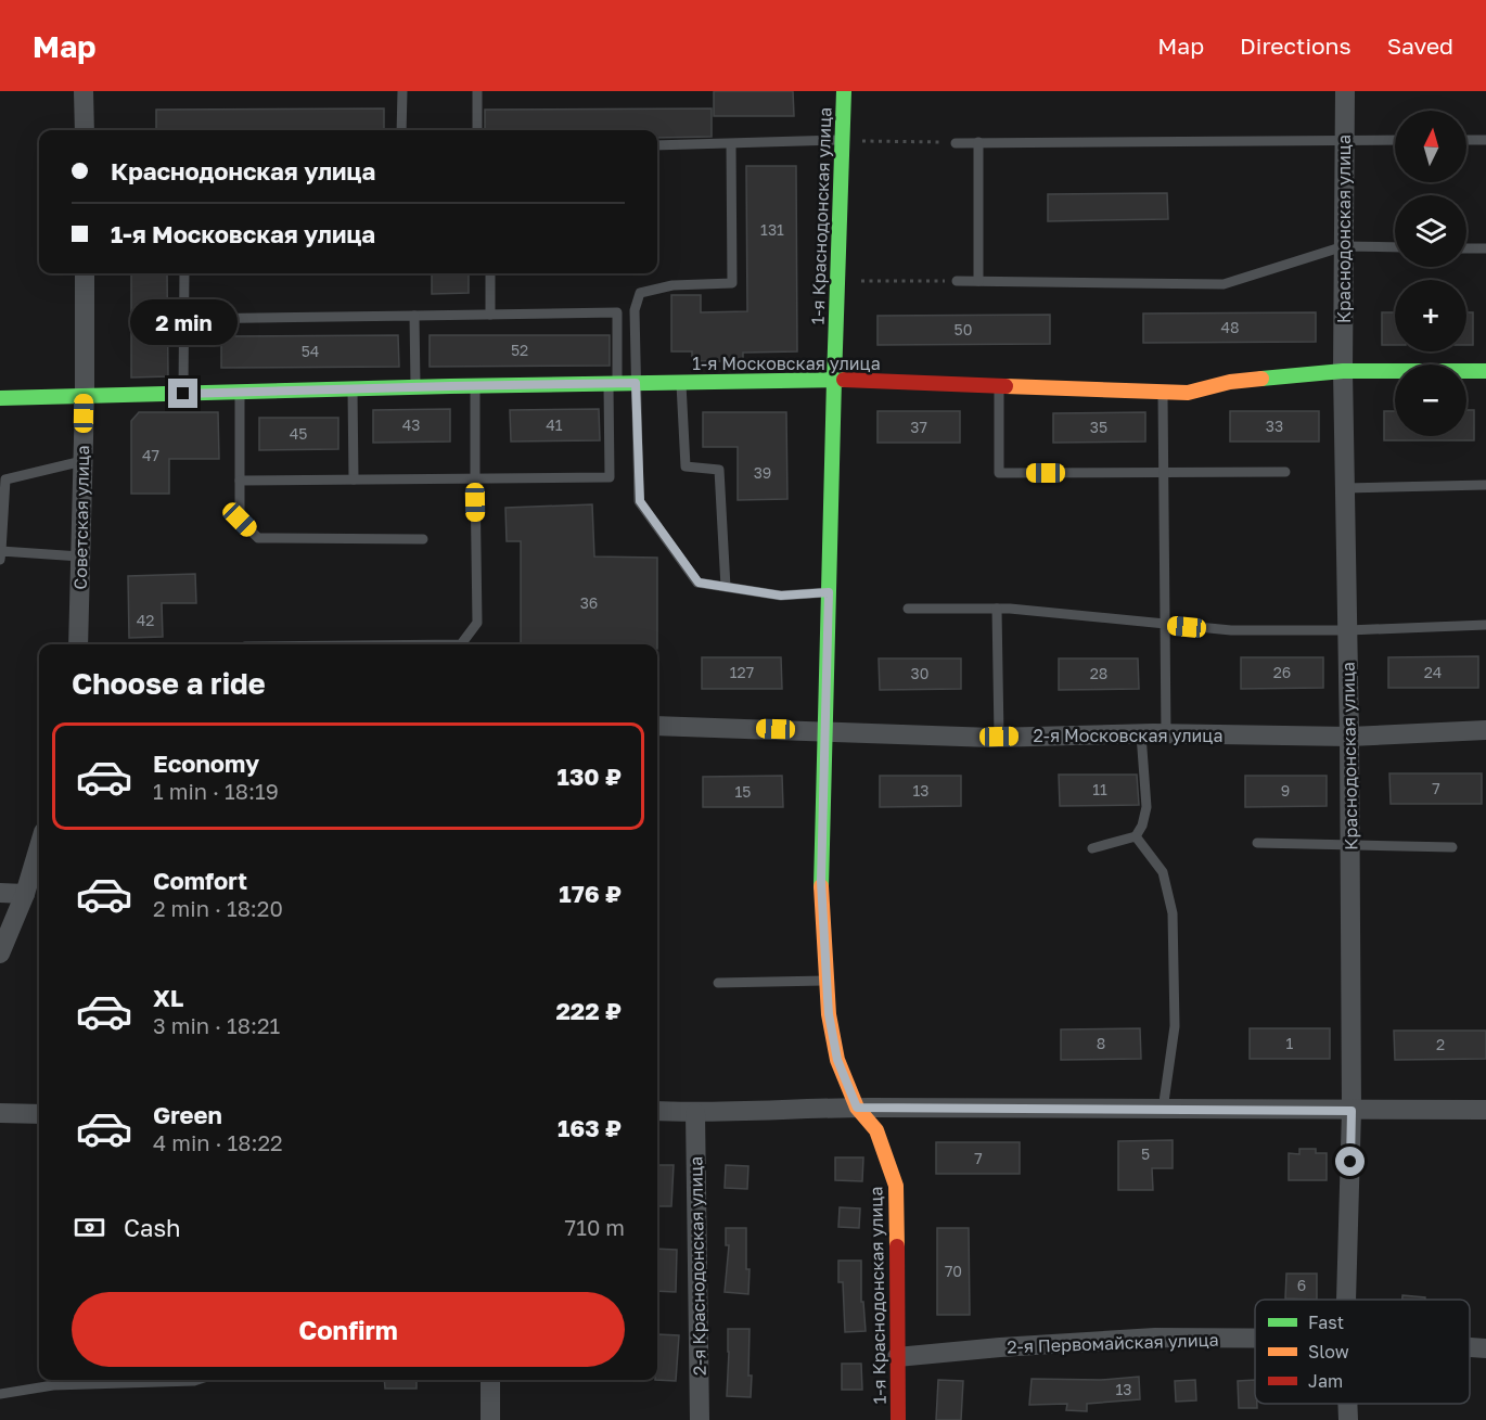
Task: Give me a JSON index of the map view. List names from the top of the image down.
{
  "streets": {
    "street": [
      "1-я Краснодонская улица",
      "Краснодонская улица",
      "1-я Московская улица",
      "Советская улица",
      "2-я Московская улица",
      "2-я Краснодонская улица",
      "2-я Первомайская улица"
    ]
  },
  "crossings": [
    ["1-я Краснодонская улица", "1-я Московская улица"],
    ["1-я Краснодонская улица", "2-я Московская улица"],
    ["1-я Краснодонская улица", "2-я Первомайская улица"],
    ["Краснодонская улица", "1-я Московская улица"],
    ["Краснодонская улица", "2-я Московская улица"],
    ["1-я Московская улица", "Советская улица"]
  ],
  "house_numbers": [
    "131",
    "48",
    "50",
    "52",
    "54",
    "43",
    "41",
    "33",
    "37",
    "35",
    "45",
    "47",
    "39",
    "36",
    "42",
    "127",
    "26",
    "24",
    "30",
    "28",
    "7",
    "11",
    "13",
    "9",
    "15",
    "8",
    "1",
    "2",
    "5",
    "7",
    "70",
    "6",
    "13"
  ],
  "legend": ["Fast", "Slow", "Jam"],
  "north": "top",
  "page": {
    "header": "Map",
    "nav": ["Map", "Directions", "Saved"],
    "map_buttons": ["+", "−"],
    "banner": ["Краснодонская улица", "1-я Московская улица"],
    "bubble": "2 min",
    "heading": "Choose a ride",
    "list": [
      {
        "name": "Economy",
        "note": "1 min · 18:19",
        "value": "130 ₽"
      },
      {
        "name": "Comfort",
        "note": "2 min · 18:20",
        "value": "176 ₽"
      },
      {
        "name": "XL",
        "note": "3 min · 18:21",
        "value": "222 ₽"
      },
      {
        "name": "Green",
        "note": "4 min · 18:22",
        "value": "163 ₽"
      }
    ],
    "pay": ["Cash", "710 m"],
    "buttons": "Confirm"
  }
}
